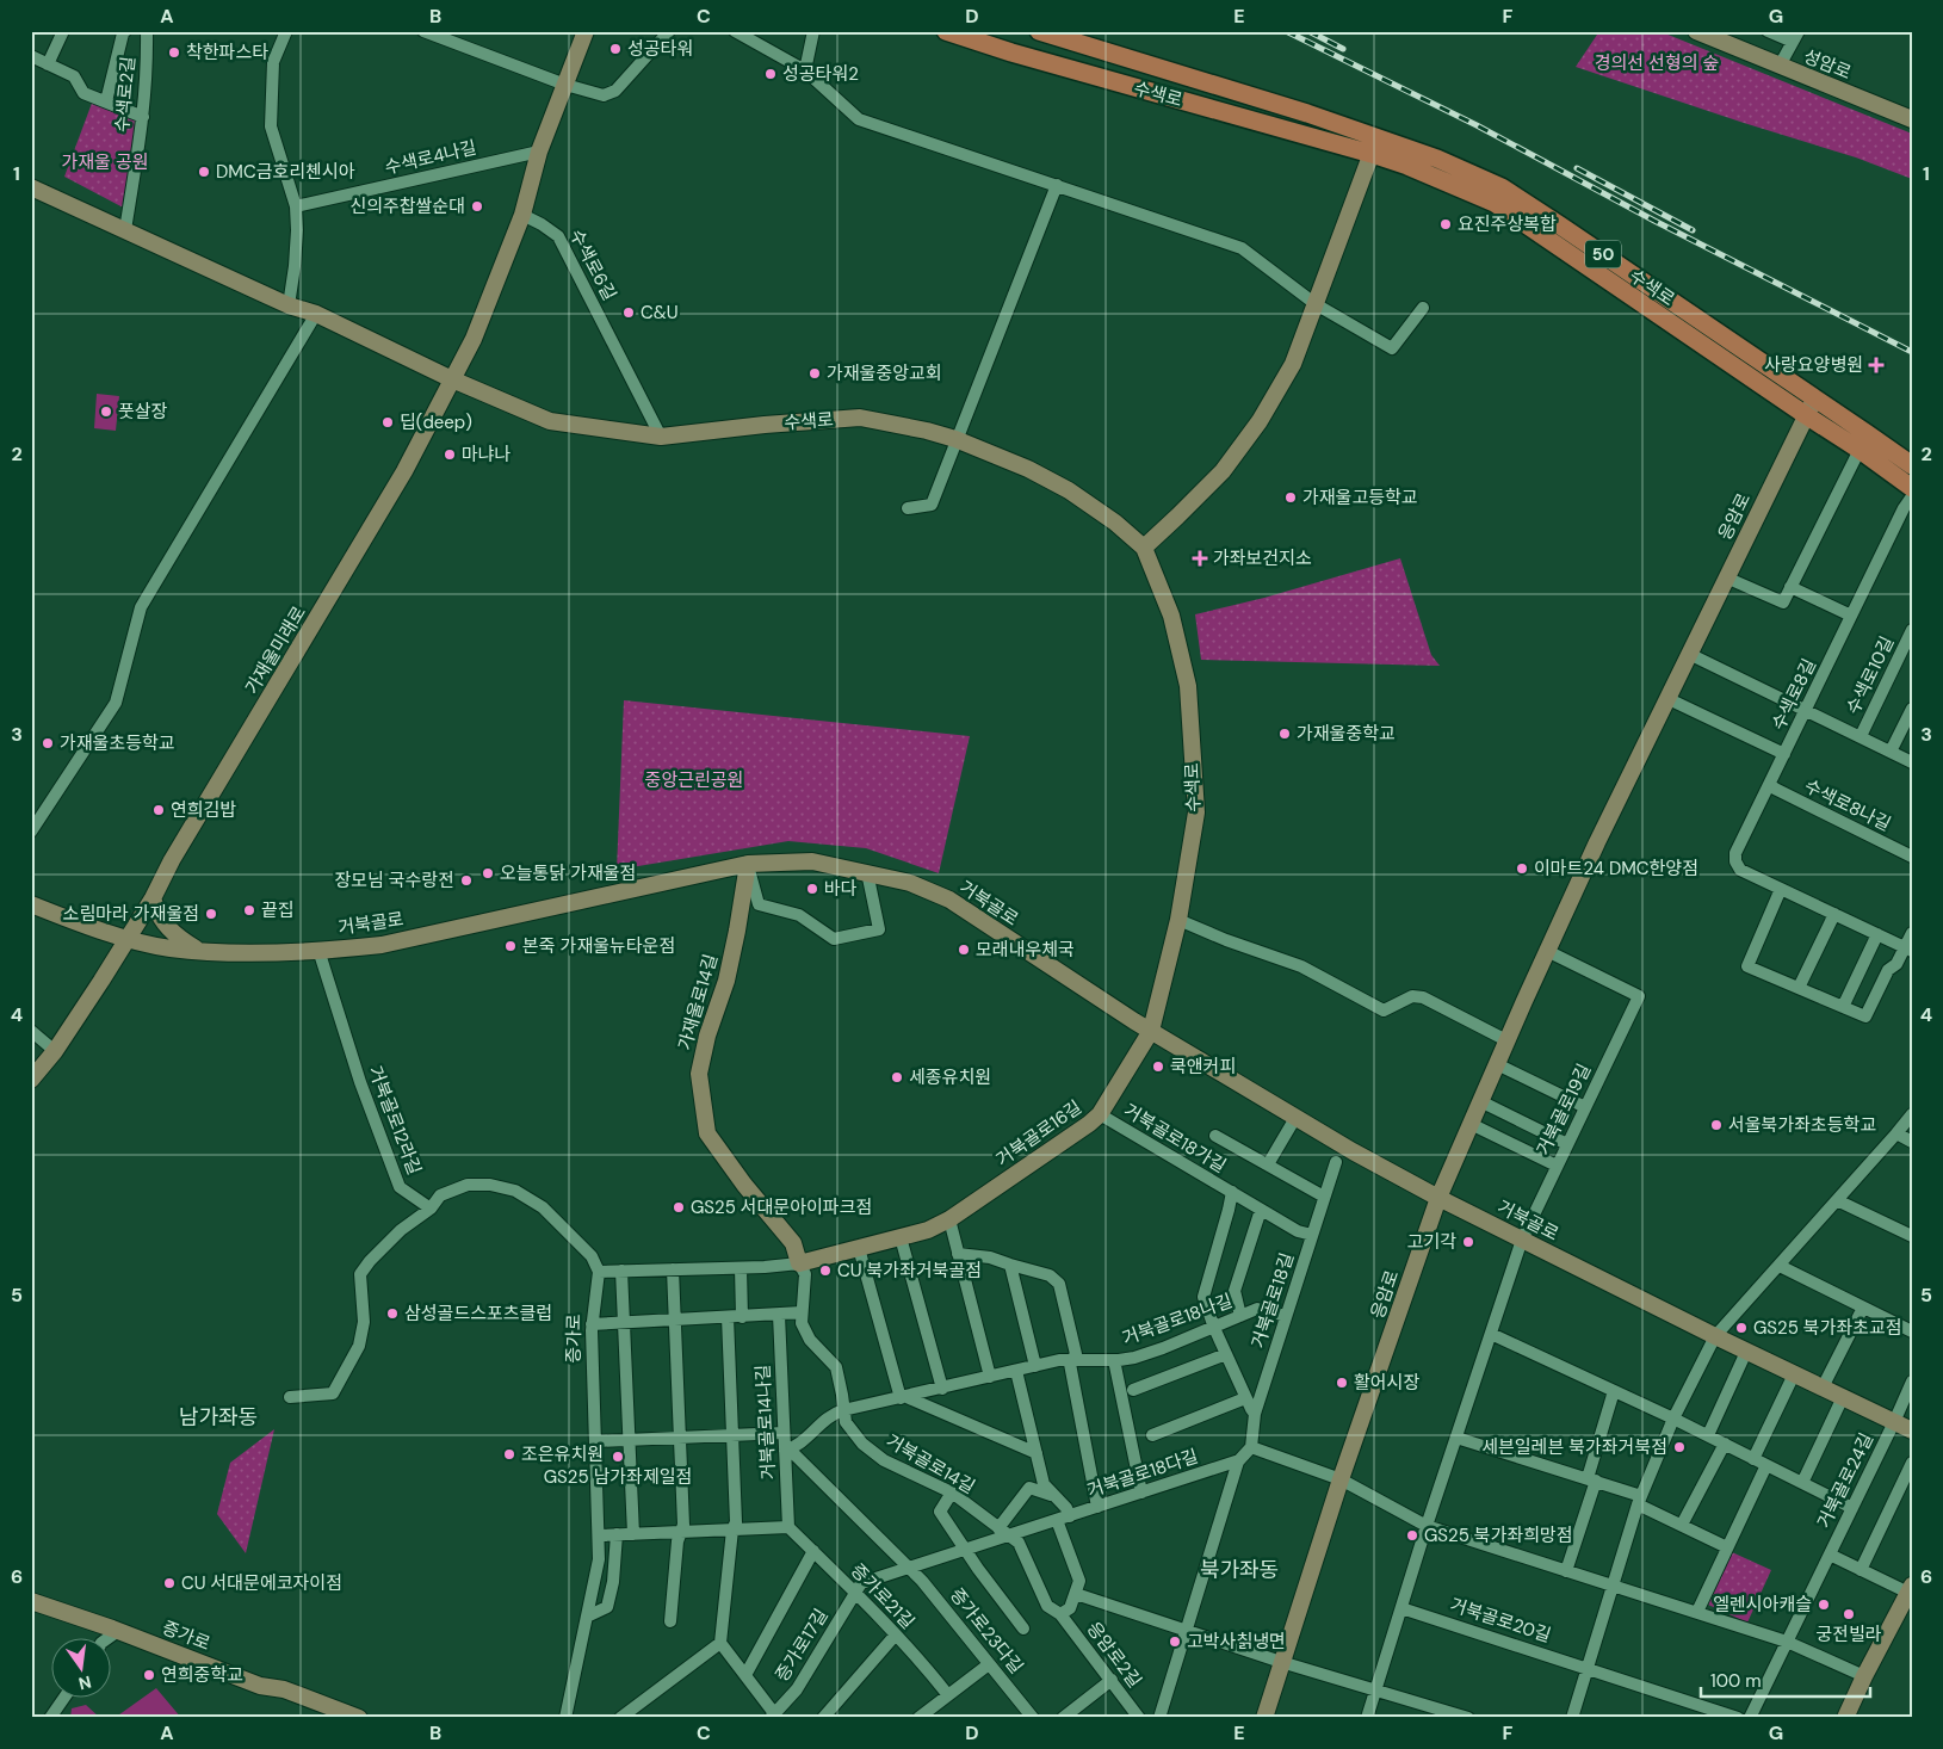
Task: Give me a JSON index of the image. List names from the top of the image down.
{
  "streets": {
    "main road": [
      "성암로",
      "수색로",
      "50",
      "응암로",
      "가재울미래로",
      "거북골로",
      "가재울로14길",
      "거북골로16길",
      "증가로"
    ],
    "street": [
      "수색로2길",
      "수색로4나길",
      "수색로6길",
      "수색로10길",
      "수색로8길",
      "수색로8나길",
      "거북골로19길",
      "거북골로12라길",
      "거북골로18가길",
      "거북골로18길",
      "거북골로18나길",
      "거북골로14나길",
      "거북골로14길",
      "거북골로18다길",
      "거북골로24길",
      "증가로21길",
      "거북골로20길",
      "증가로23다길",
      "증가로17길",
      "응암로2길"
    ]
  },
  "crossings": [
    ["수색로", "수색로6길"],
    ["수색로", "응암로"],
    ["수색로", "가재울미래로"],
    ["수색로", "거북골로"],
    ["수색로", "거북골로16길"],
    ["수색로6길", "가재울미래로"],
    ["응암로", "거북골로"],
    ["응암로", "거북골로19길"],
    ["가재울미래로", "거북골로"],
    ["수색로8길", "수색로8나길"],
    ["거북골로", "가재울로14길"],
    ["거북골로", "거북골로19길"],
    ["거북골로", "거북골로12라길"],
    ["거북골로", "거북골로16길"],
    ["거북골로", "거북골로24길"],
    ["가재울로14길", "거북골로16길"],
    ["가재울로14길", "거북골로14길"],
    ["거북골로16길", "거북골로18가길"],
    ["거북골로16길", "거북골로14길"],
    ["거북골로18가길", "거북골로18길"],
    ["거북골로18가길", "거북골로18나길"],
    ["거북골로18길", "거북골로18나길"],
    ["거북골로18나길", "거북골로14나길"],
    ["거북골로18나길", "거북골로14길"],
    ["거북골로18나길", "거북골로18다길"],
    ["거북골로18나길", "증가로23다길"],
    ["거북골로14나길", "증가로21길"],
    ["거북골로14나길", "증가로23다길"],
    ["거북골로14길", "거북골로18다길"],
    ["거북골로14길", "증가로23다길"],
    ["거북골로14길", "응암로2길"],
    ["거북골로18다길", "증가로23다길"],
    ["증가로21길", "증가로17길"]
  ],
  "districts": ["남가좌동", "북가좌동"],
  "parks": ["경의선 선형의 숲", "가재울 공원", "중앙근린공원"],
  "places": {
    "other": [
      "성공타워",
      "착한파스타",
      "성공타워2",
      "DMC금호리첸시아",
      "신의주찹쌀순대",
      "요진주상복합",
      "C&U",
      "가재울중앙교회",
      "풋살장",
      "딥(deep)",
      "마냐나",
      "가재울고등학교",
      "가재울중학교",
      "가재울초등학교",
      "연희김밥",
      "이마트24 DMC한양점",
      "오늘통닭 가재울점",
      "장모님 국수랑전",
      "바다",
      "끝집",
      "소림마라 가재울점",
      "본죽 가재울뉴타운점",
      "모래내우체국",
      "쿡앤커피",
      "세종유치원",
      "서울북가좌초등학교",
      "GS25 서대문아이파크점",
      "고기각",
      "CU 북가좌거북골점",
      "삼성골드스포츠클럽",
      "GS25 북가좌초교점",
      "활어시장",
      "세븐일레븐 북가좌거북점",
      "조은유치원",
      "GS25 남가좌제일점",
      "GS25 북가좌희망점",
      "CU 서대문에코자이점",
      "엘렌시아캐슬",
      "궁전빌라",
      "고박사칡냉면",
      "연희중학교"
    ],
    "health": ["사랑요양병원", "가좌보건지소"]
  },
  "scale_bar": "100 m",
  "north": "bottom",
  "grid": {
    "columns": [
      "A",
      "B",
      "C",
      "D",
      "E",
      "F",
      "G"
    ],
    "rows": [
      "1",
      "2",
      "3",
      "4",
      "5",
      "6"
    ]
  }
}
